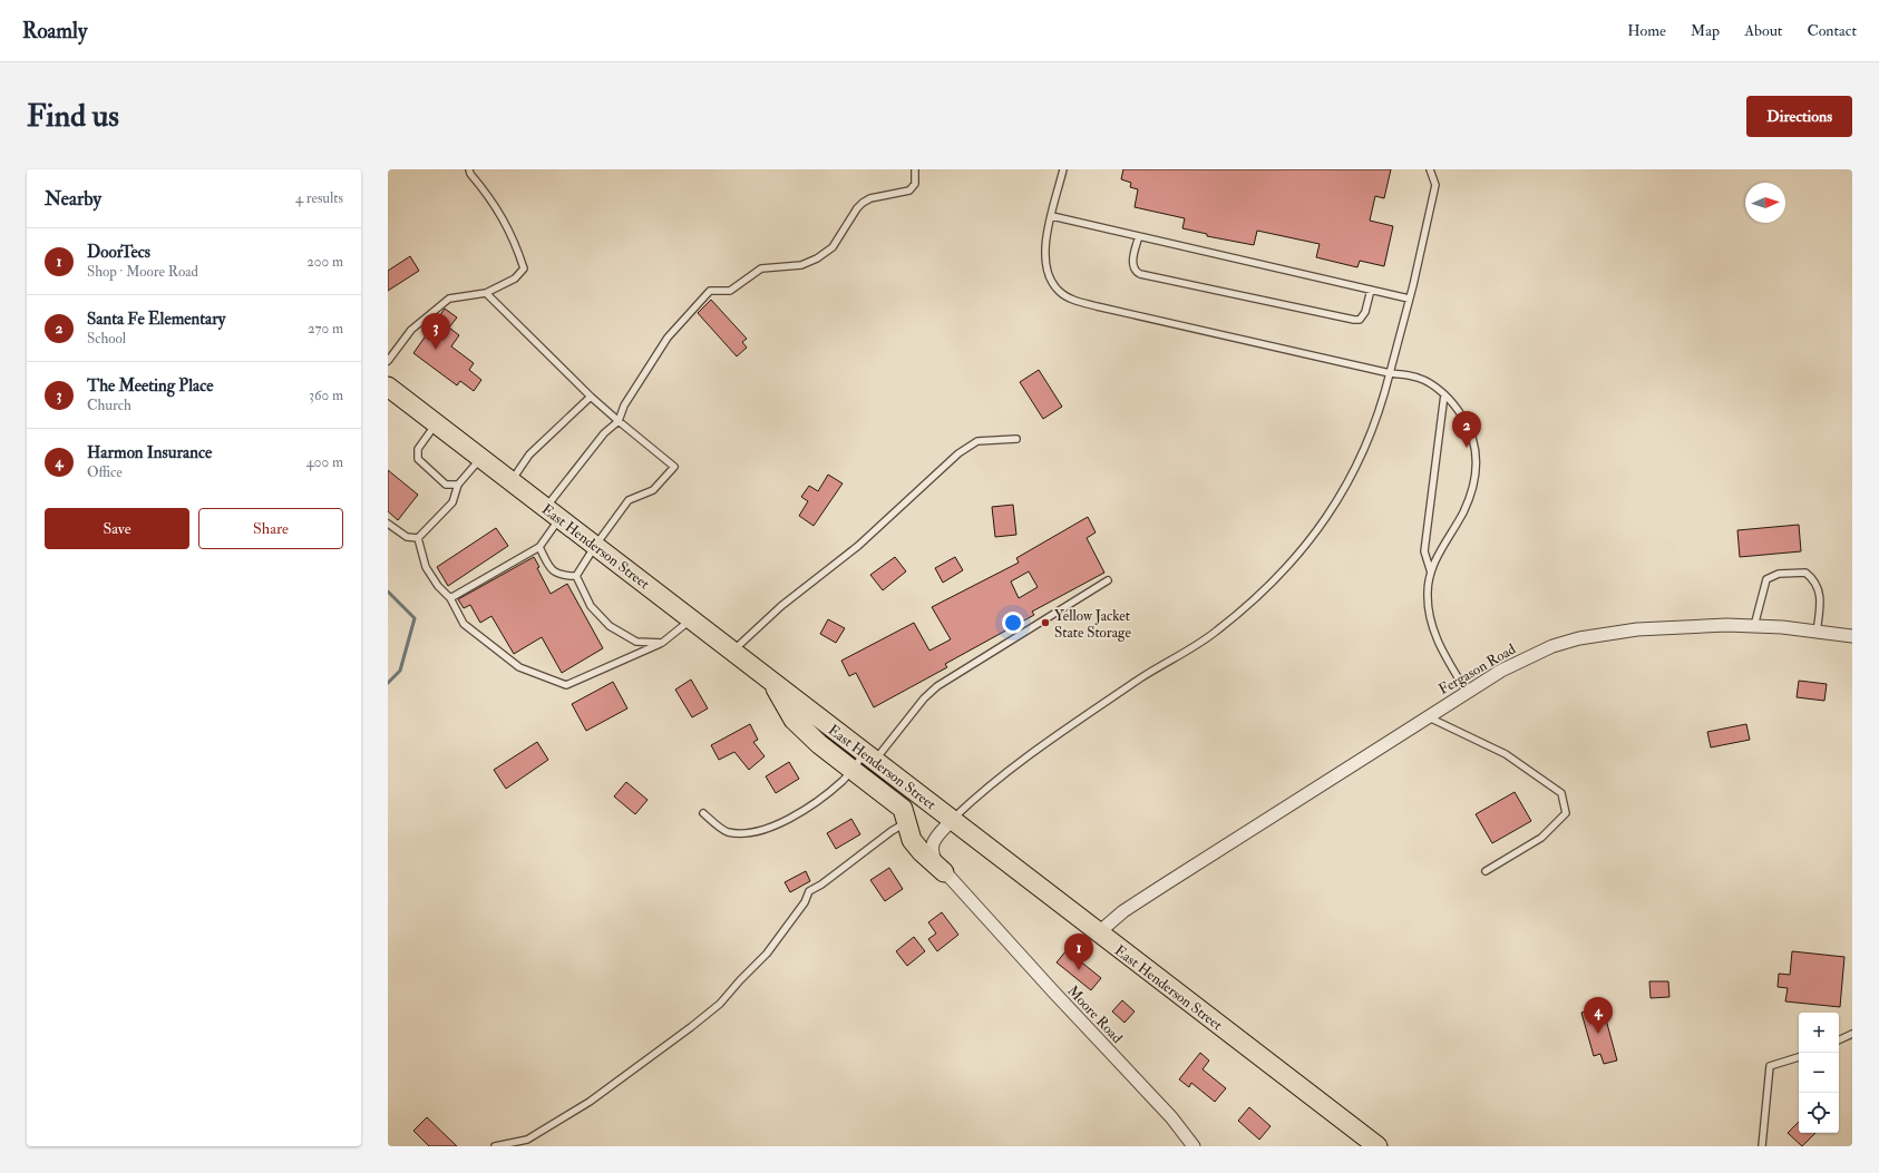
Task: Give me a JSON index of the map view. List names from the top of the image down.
{
  "streets": {
    "main road": ["East Henderson Street"],
    "street": ["Fergason Road", "Moore Road"]
  },
  "crossings": [
    ["East Henderson Street", "Fergason Road"],
    ["East Henderson Street", "Moore Road"]
  ],
  "places": ["Yellow Jacket State Storage"],
  "north": "right",
  "page": {
    "header": "Roamly",
    "nav": [
      "Home",
      "Map",
      "About",
      "Contact"
    ],
    "buttons": [
      "Directions",
      ["Save", "Share"]
    ],
    "title": "Find us",
    "heading": ["Nearby", "4 results"],
    "list": [
      {
        "mark": "1",
        "name": "DoorTecs",
        "note": "Shop · Moore Road",
        "value": "200 m"
      },
      {
        "mark": "2",
        "name": "Santa Fe Elementary",
        "note": "School",
        "value": "270 m"
      },
      {
        "mark": "3",
        "name": "The Meeting Place",
        "note": "Church",
        "value": "360 m"
      },
      {
        "mark": "4",
        "name": "Harmon Insurance",
        "note": "Office",
        "value": "400 m"
      }
    ],
    "pins": [
      "3",
      "2",
      "1",
      "4"
    ],
    "map_buttons": ["+", "−"]
  }
}
